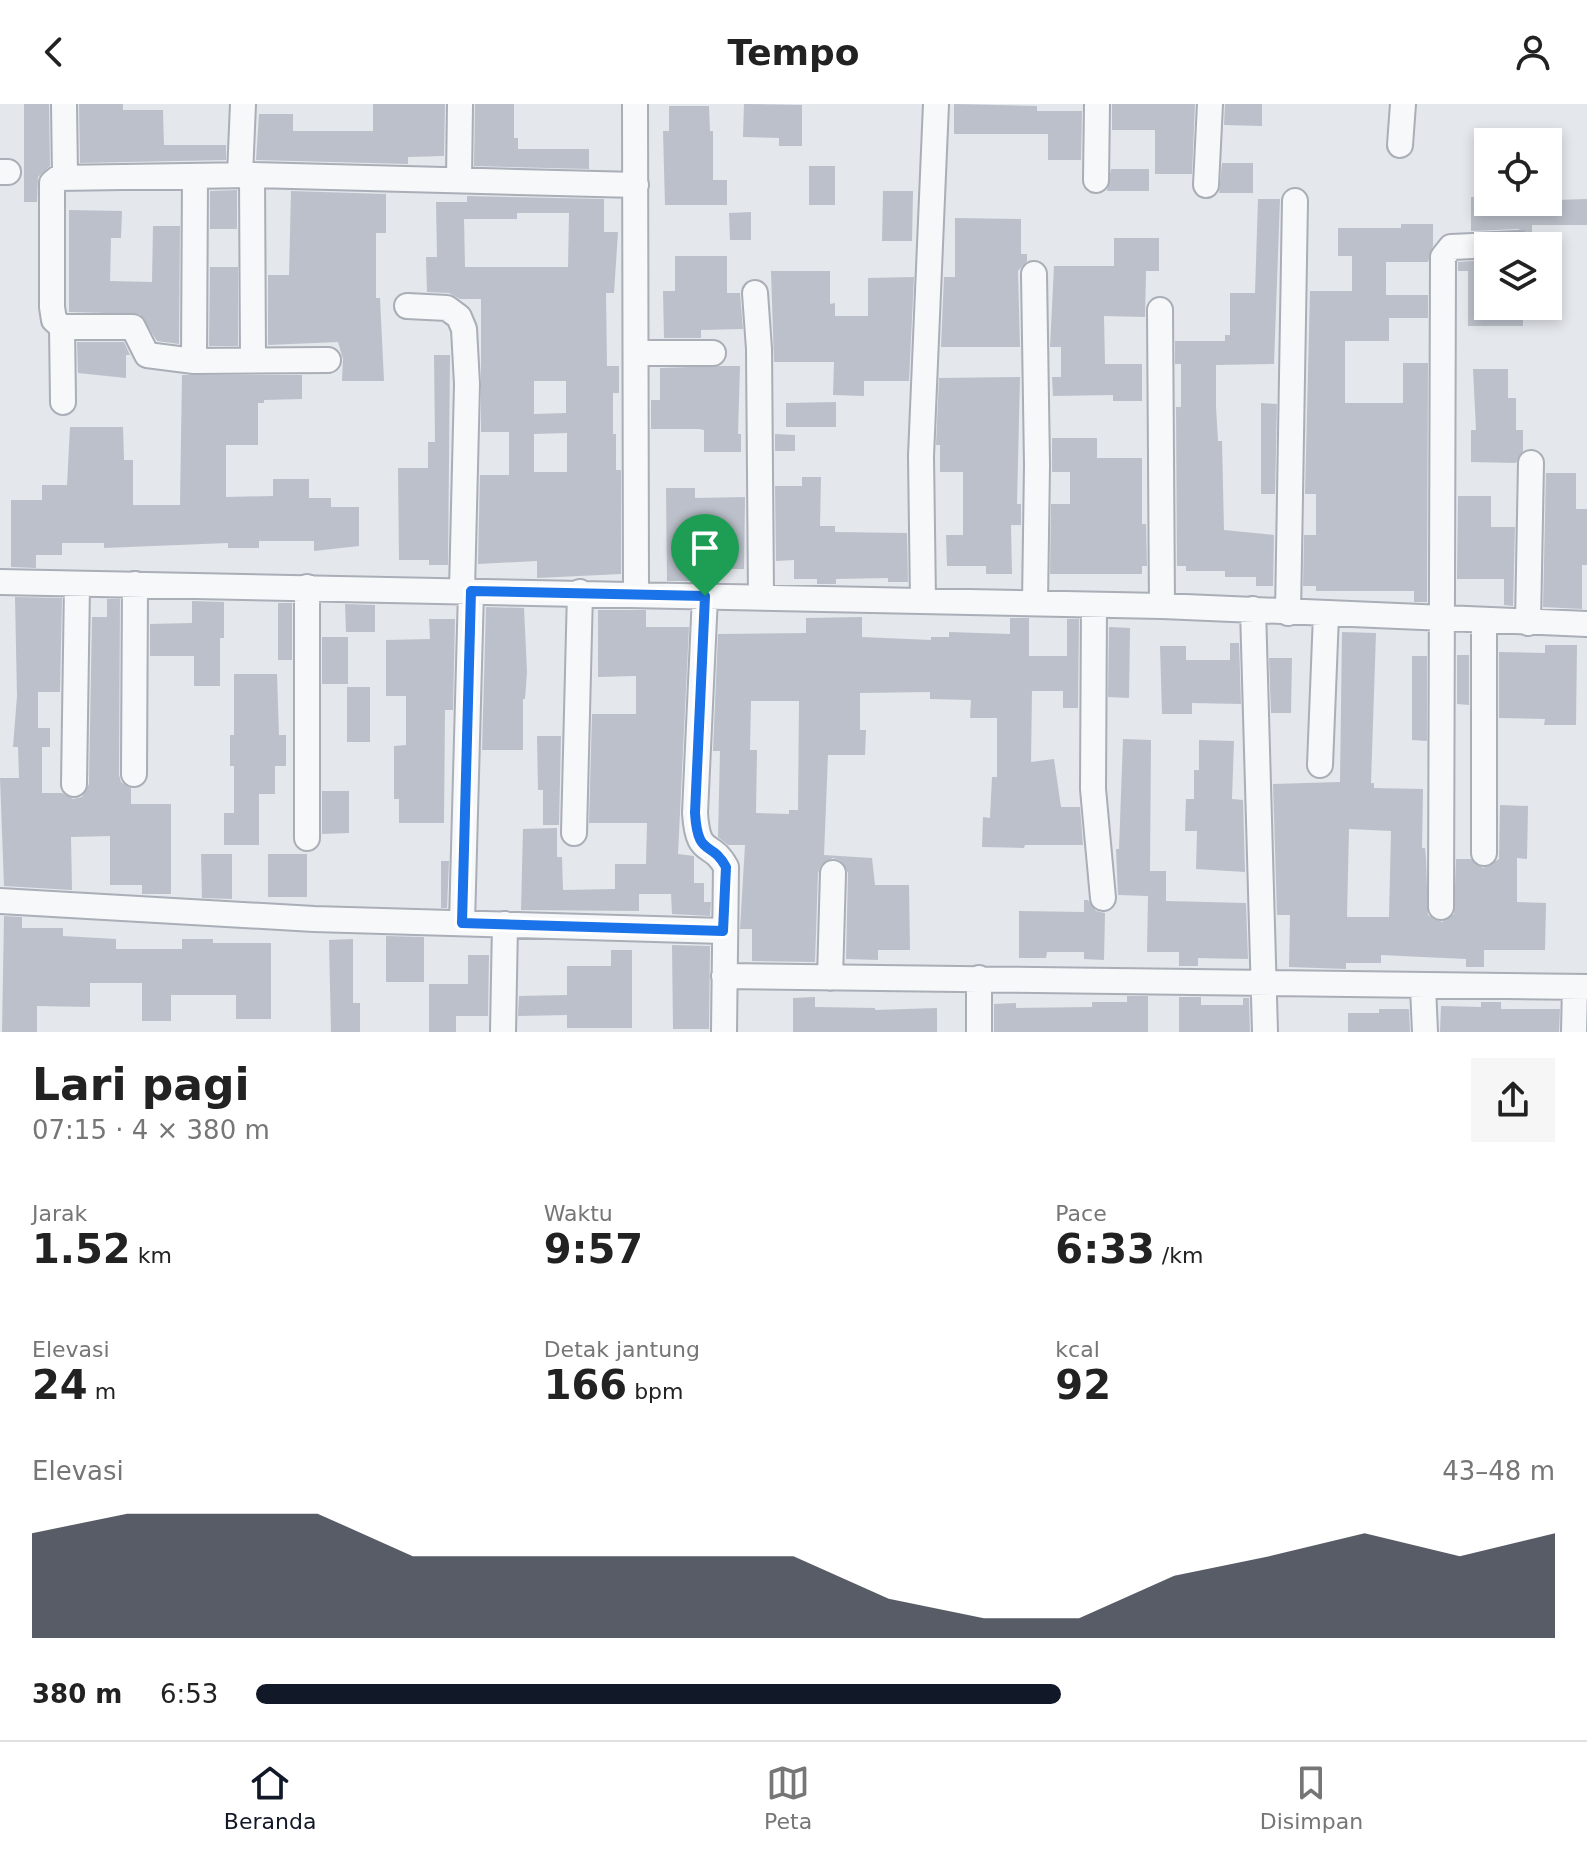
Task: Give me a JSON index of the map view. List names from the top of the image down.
{
  "page": {
    "header": "Tempo",
    "heading": ["Lari pagi", "07:15 · 4 × 380 m"],
    "stats": [
      ["Jarak", "1.52 km"],
      ["Waktu", "9:57"],
      ["Pace", "6:33 /km"],
      ["Elevasi", "24 m"],
      ["Detak jantung", "166 bpm"],
      ["kcal", "92"]
    ],
    "chart": ["Elevasi", "43–48 m"],
    "list": [
      {
        "name": "380 m",
        "note": "6:53"
      }
    ],
    "tabs": ["Beranda", "Peta", "Disimpan"]
  }
}
